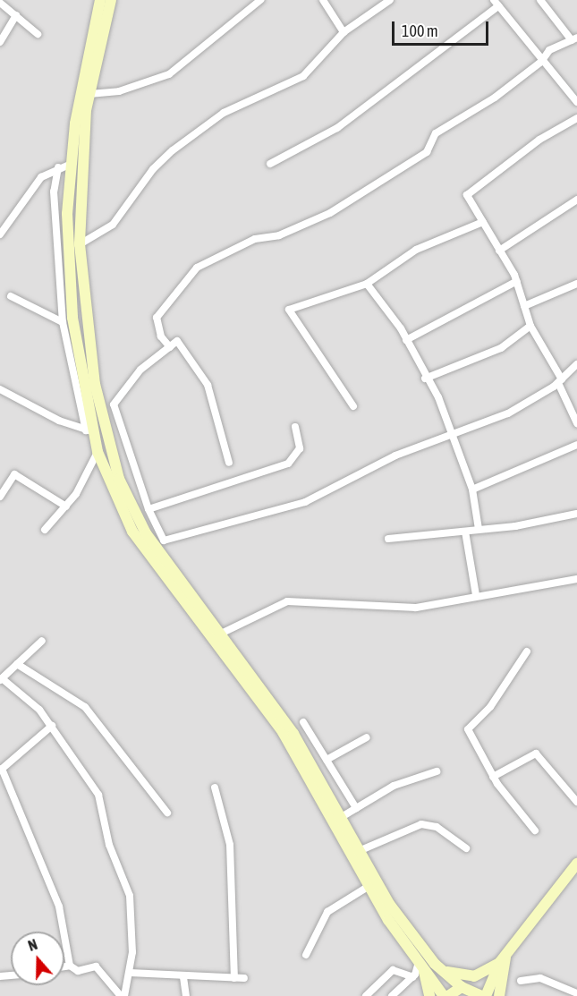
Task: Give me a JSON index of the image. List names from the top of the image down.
{
  "scale_bar": "100 m",
  "north": "top"
}
